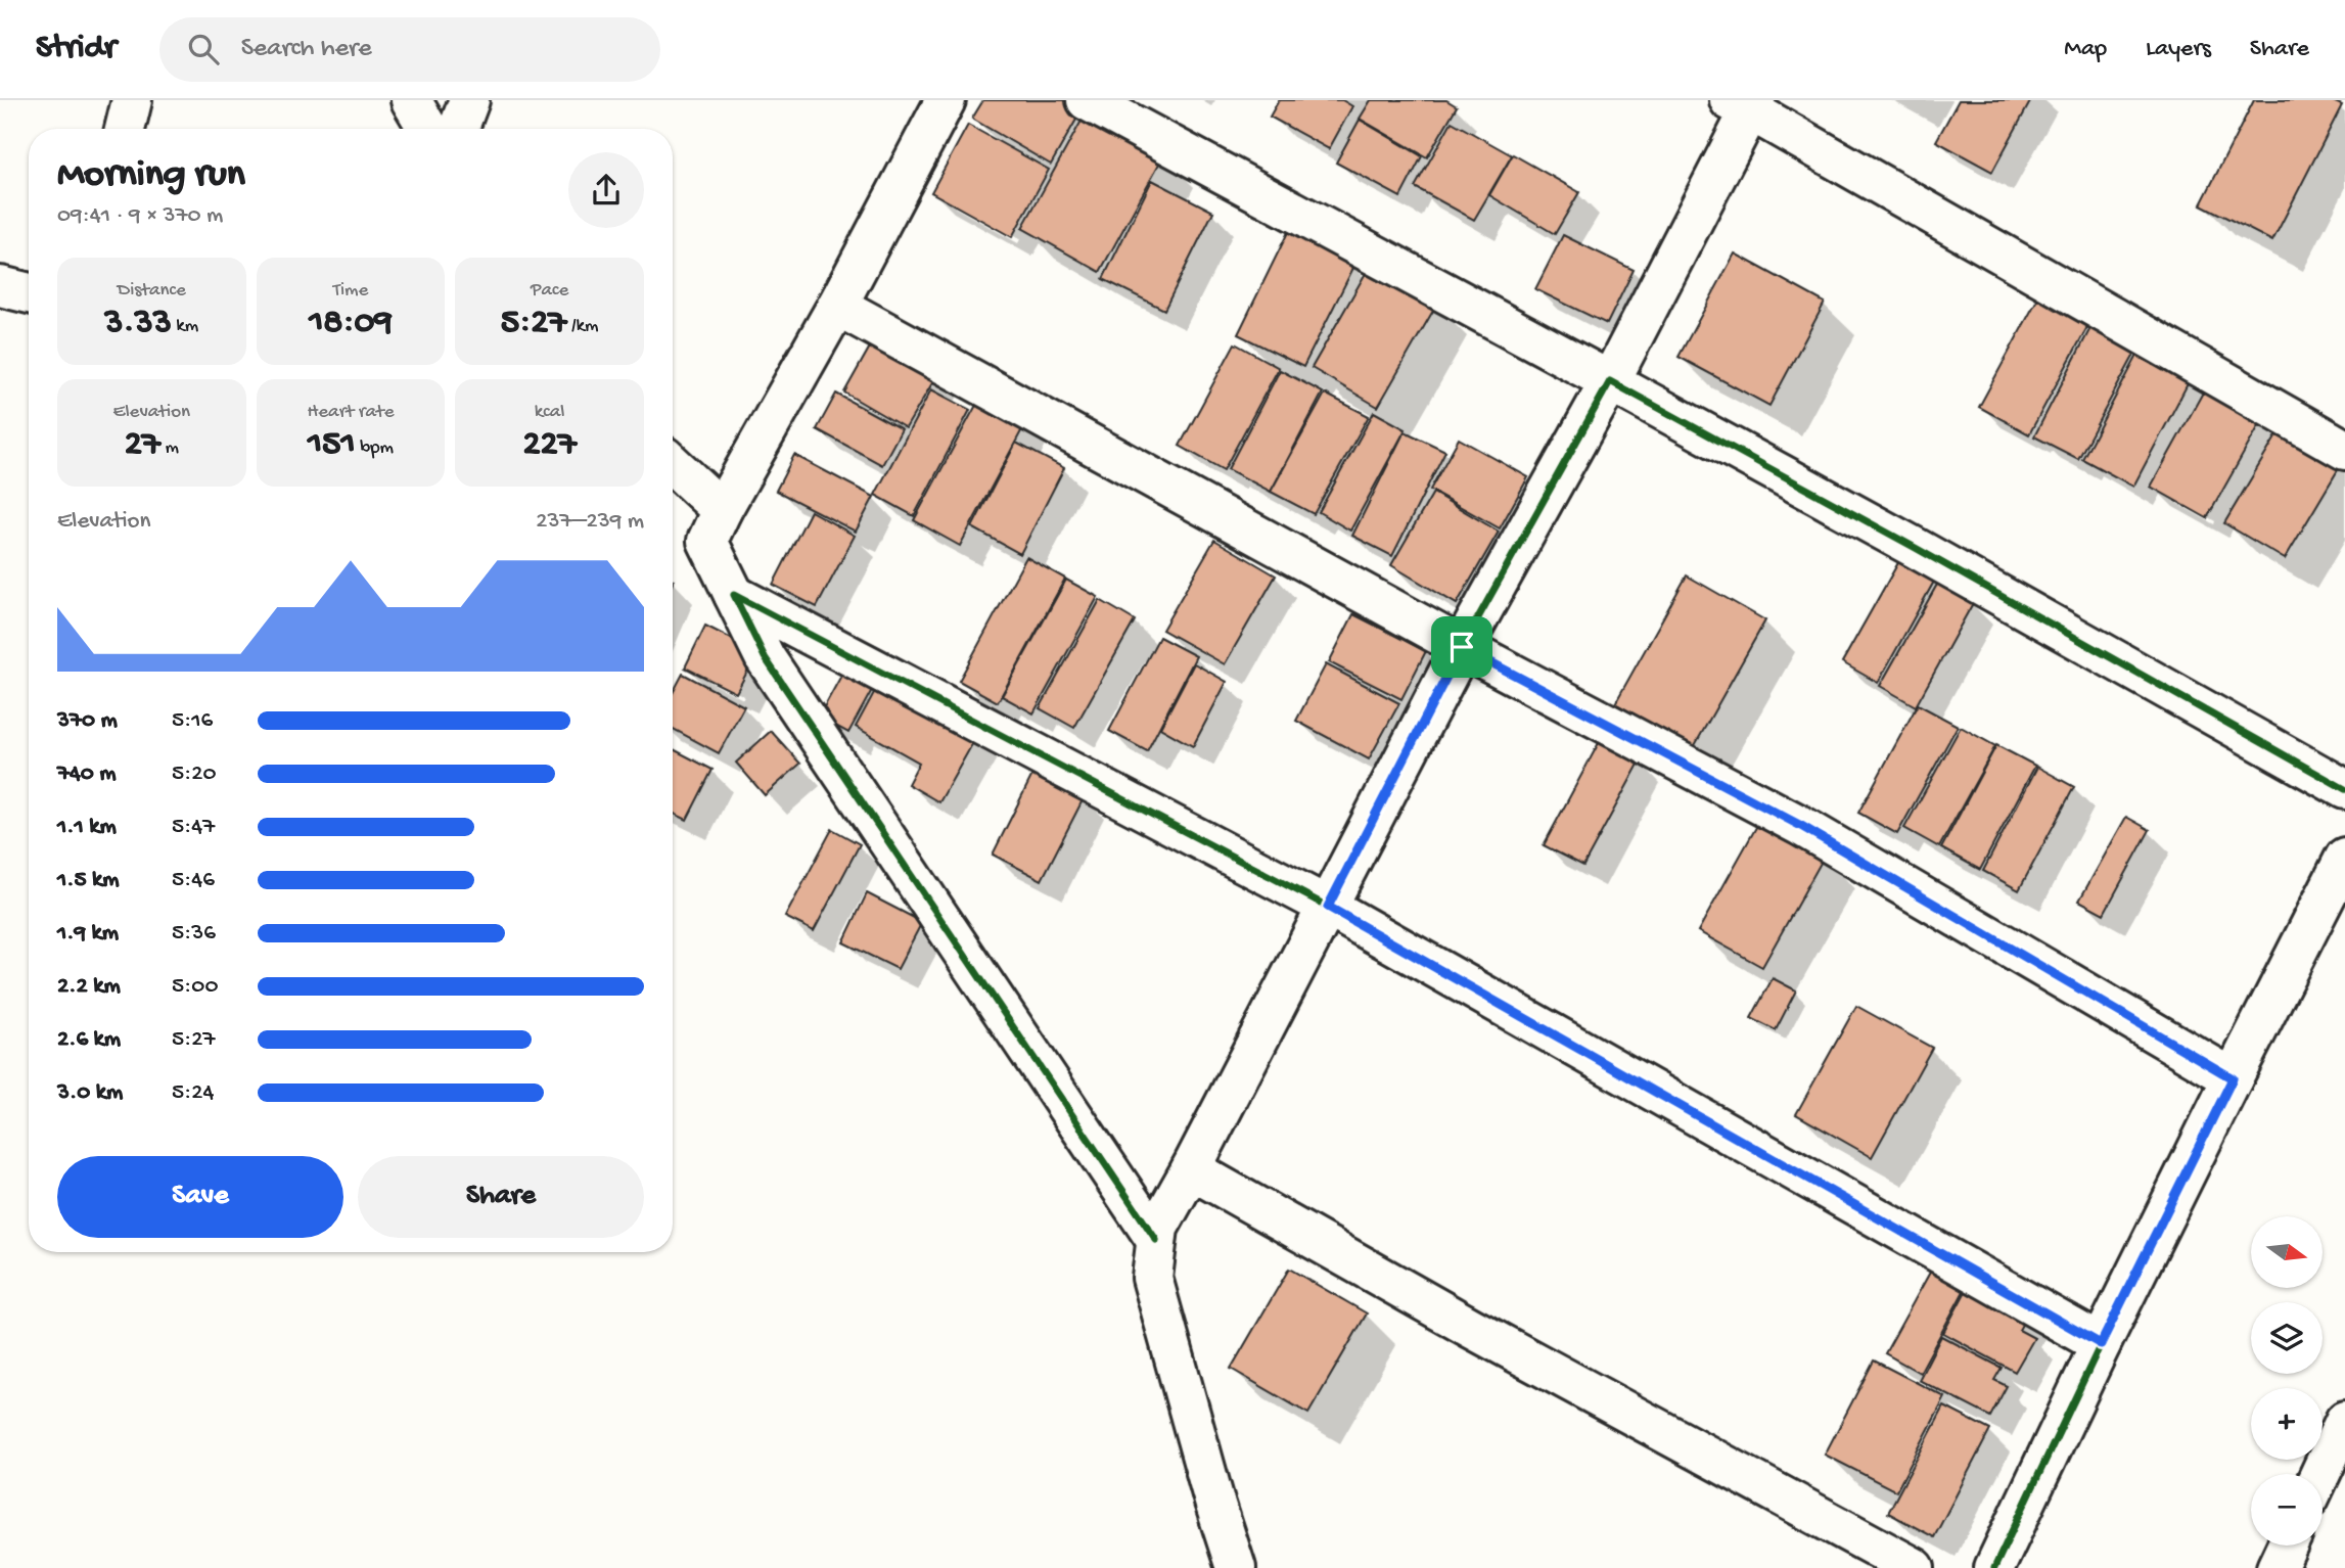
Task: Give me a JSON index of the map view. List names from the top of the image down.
{
  "north": "right",
  "page": {
    "header": "Stridr",
    "search": "Search here",
    "nav": ["Map", "Layers", "Share"],
    "heading": ["Morning run", "09:41 · 9 × 370 m"],
    "stats": [
      ["Distance", "3.33 km"],
      ["Time", "18:09"],
      ["Pace", "5:27 /km"],
      ["Elevation", "27 m"],
      ["Heart rate", "151 bpm"],
      ["kcal", "227"]
    ],
    "chart": ["Elevation", "237–239 m"],
    "list": [
      {
        "name": "370 m",
        "note": "5:16"
      },
      {
        "name": "740 m",
        "note": "5:20"
      },
      {
        "name": "1.1 km",
        "note": "5:47"
      },
      {
        "name": "1.5 km",
        "note": "5:46"
      },
      {
        "name": "1.9 km",
        "note": "5:36"
      },
      {
        "name": "2.2 km",
        "note": "5:00"
      },
      {
        "name": "2.6 km",
        "note": "5:27"
      },
      {
        "name": "3.0 km",
        "note": "5:24"
      }
    ],
    "buttons": ["Save", "Share"],
    "map_buttons": ["+", "−"]
  }
}
